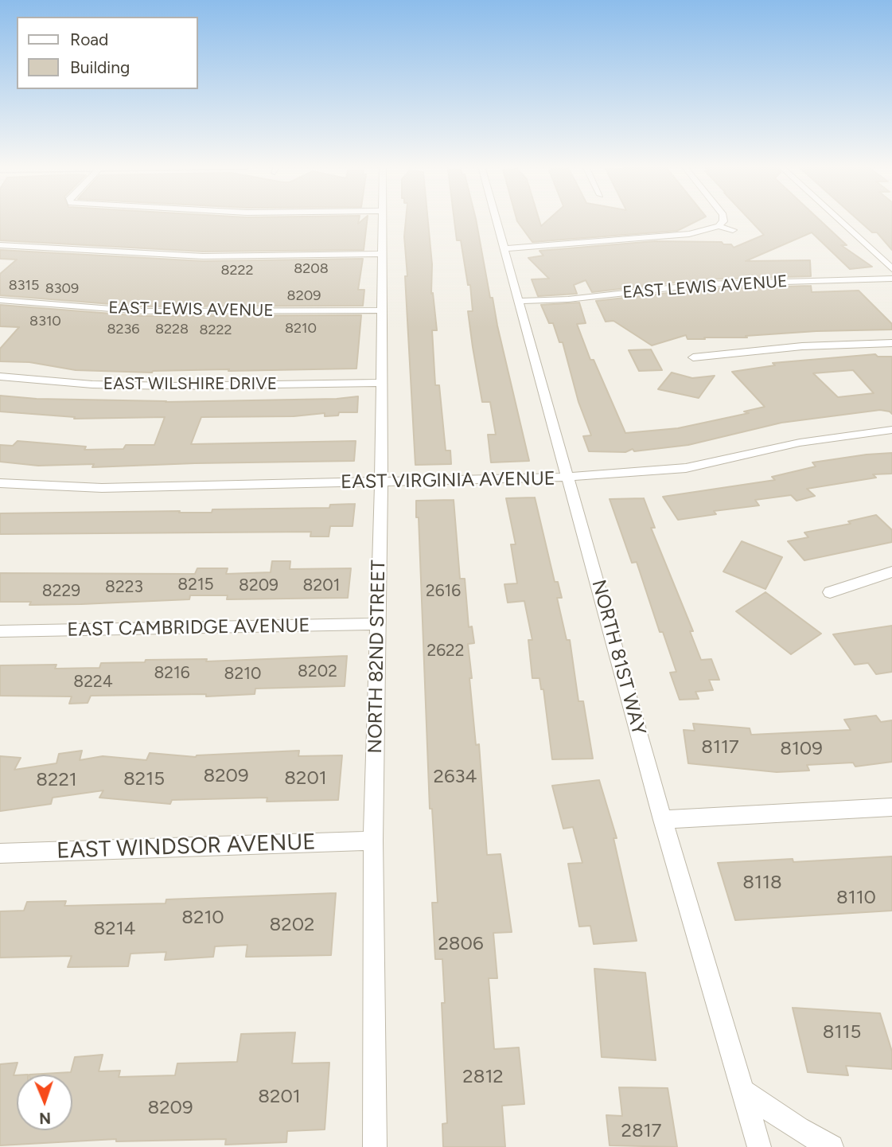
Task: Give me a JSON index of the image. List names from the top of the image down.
{
  "streets": {
    "street": [
      "EAST LEWIS AVENUE",
      "EAST WILSHIRE DRIVE",
      "EAST VIRGINIA AVENUE",
      "EAST CAMBRIDGE AVENUE",
      "NORTH 82ND STREET",
      "NORTH 81ST WAY",
      "EAST WINDSOR AVENUE"
    ]
  },
  "crossings": [
    ["EAST LEWIS AVENUE", "NORTH 82ND STREET"],
    ["EAST LEWIS AVENUE", "NORTH 81ST WAY"],
    ["EAST WILSHIRE DRIVE", "NORTH 82ND STREET"],
    ["EAST VIRGINIA AVENUE", "NORTH 82ND STREET"],
    ["EAST VIRGINIA AVENUE", "NORTH 81ST WAY"],
    ["EAST CAMBRIDGE AVENUE", "NORTH 82ND STREET"],
    ["NORTH 82ND STREET", "EAST WINDSOR AVENUE"]
  ],
  "house_numbers": [
    "8208",
    "8222",
    "8315",
    "8309",
    "8209",
    "8310",
    "8210",
    "8236",
    "8228",
    "8222",
    "8215",
    "8209",
    "8201",
    "8223",
    "8229",
    "2616",
    "2622",
    "8202",
    "8216",
    "8210",
    "8224",
    "8117",
    "8109",
    "8209",
    "2634",
    "8201",
    "8215",
    "8221",
    "8118",
    "8110",
    "8210",
    "8202",
    "8214",
    "2806",
    "8115",
    "2812",
    "8201",
    "8209",
    "2817"
  ],
  "legend": ["Road", "Building"],
  "north": "bottom"
}
